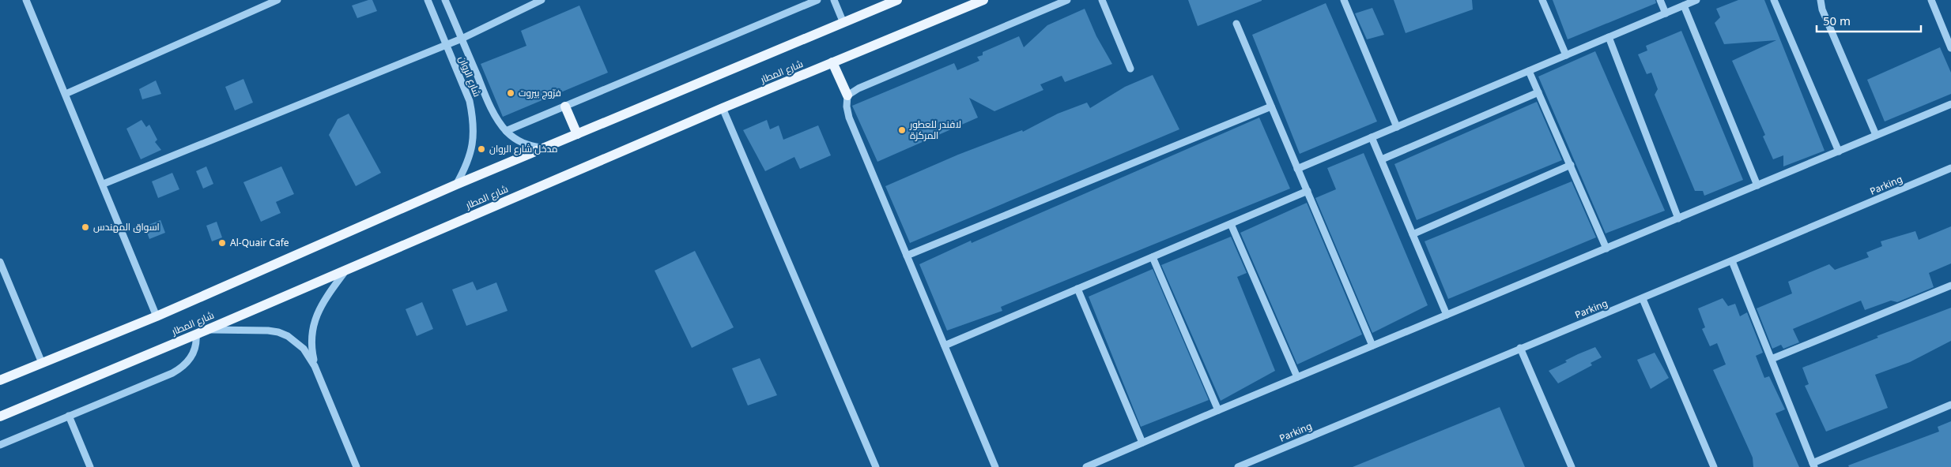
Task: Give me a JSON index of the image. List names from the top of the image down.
{
  "streets": {
    "main road": ["شارع المطار"],
    "street": ["شارع الروان", "Parking"]
  },
  "places": [
    "فرّوج بيروت",
    "لافندر للعطور المركزة",
    "مدخل شارع الروان",
    "اسواق المهندس",
    "Al-Quair Cafe"
  ],
  "scale_bar": "50 m"
}
